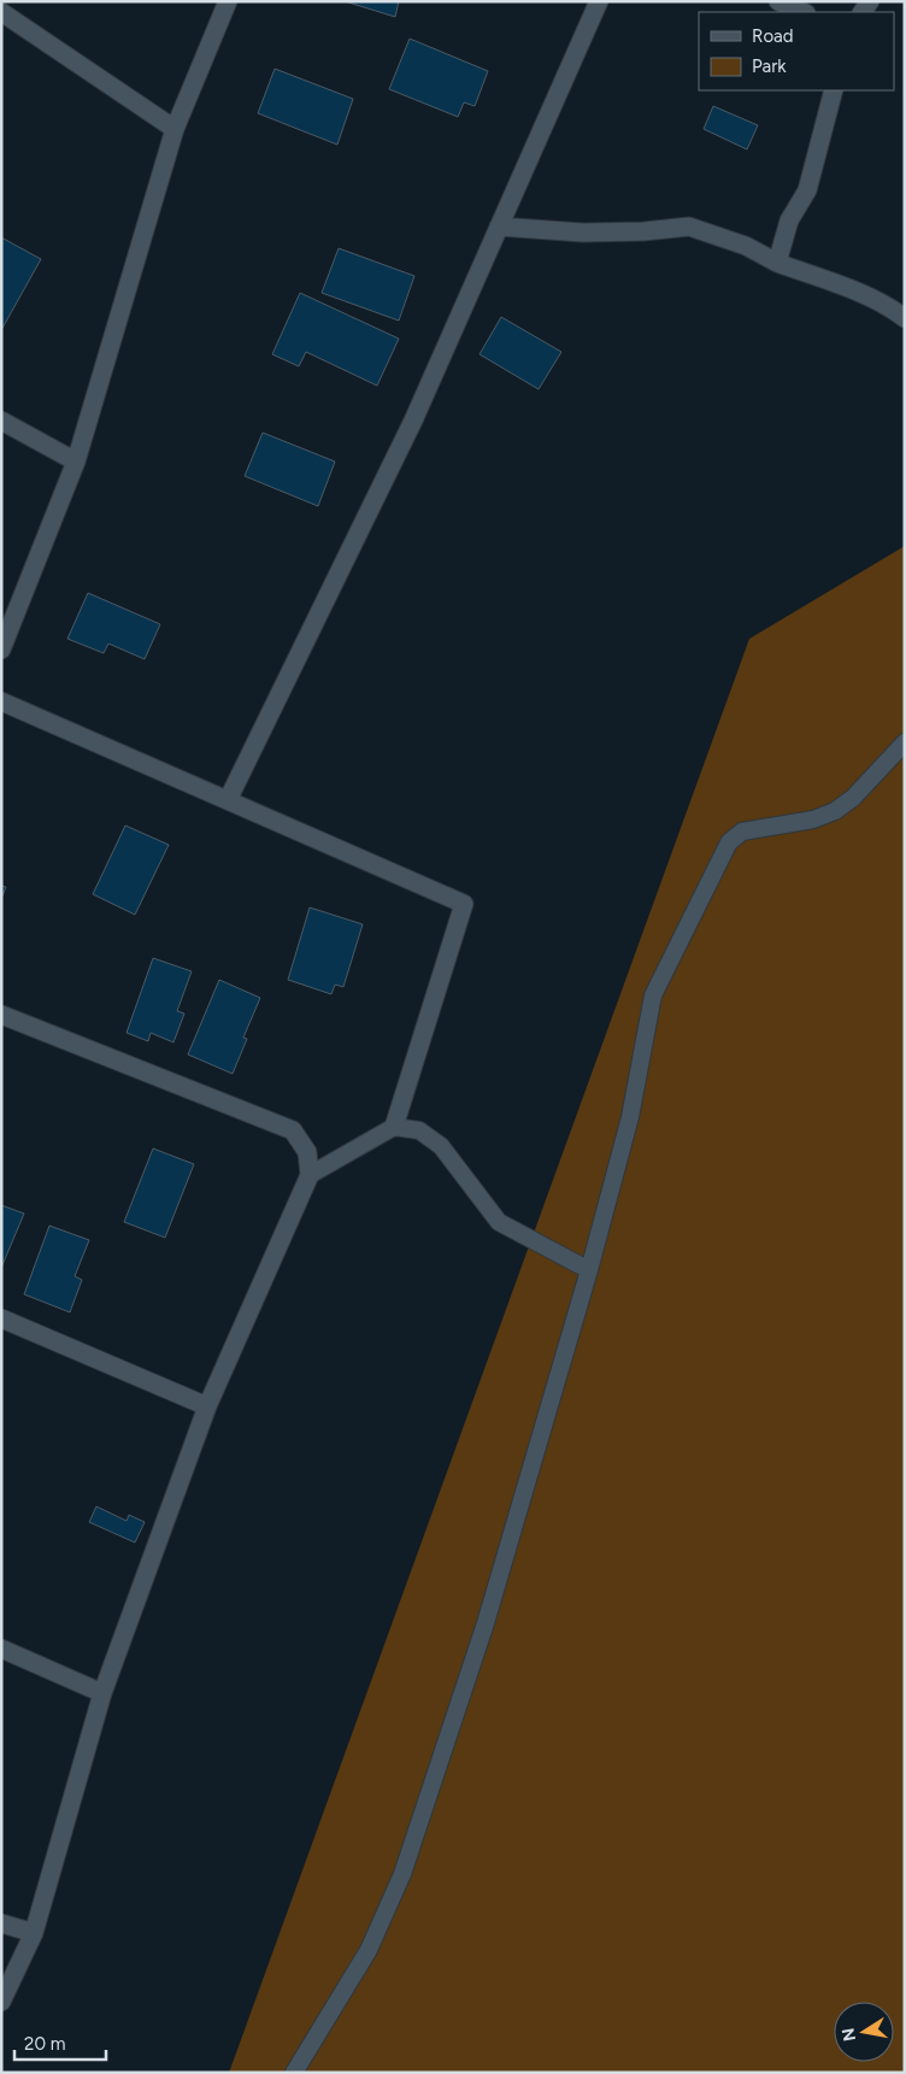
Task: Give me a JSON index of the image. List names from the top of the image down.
{
  "legend": ["Road", "Park"],
  "scale_bar": "20 m",
  "north": "left"
}
